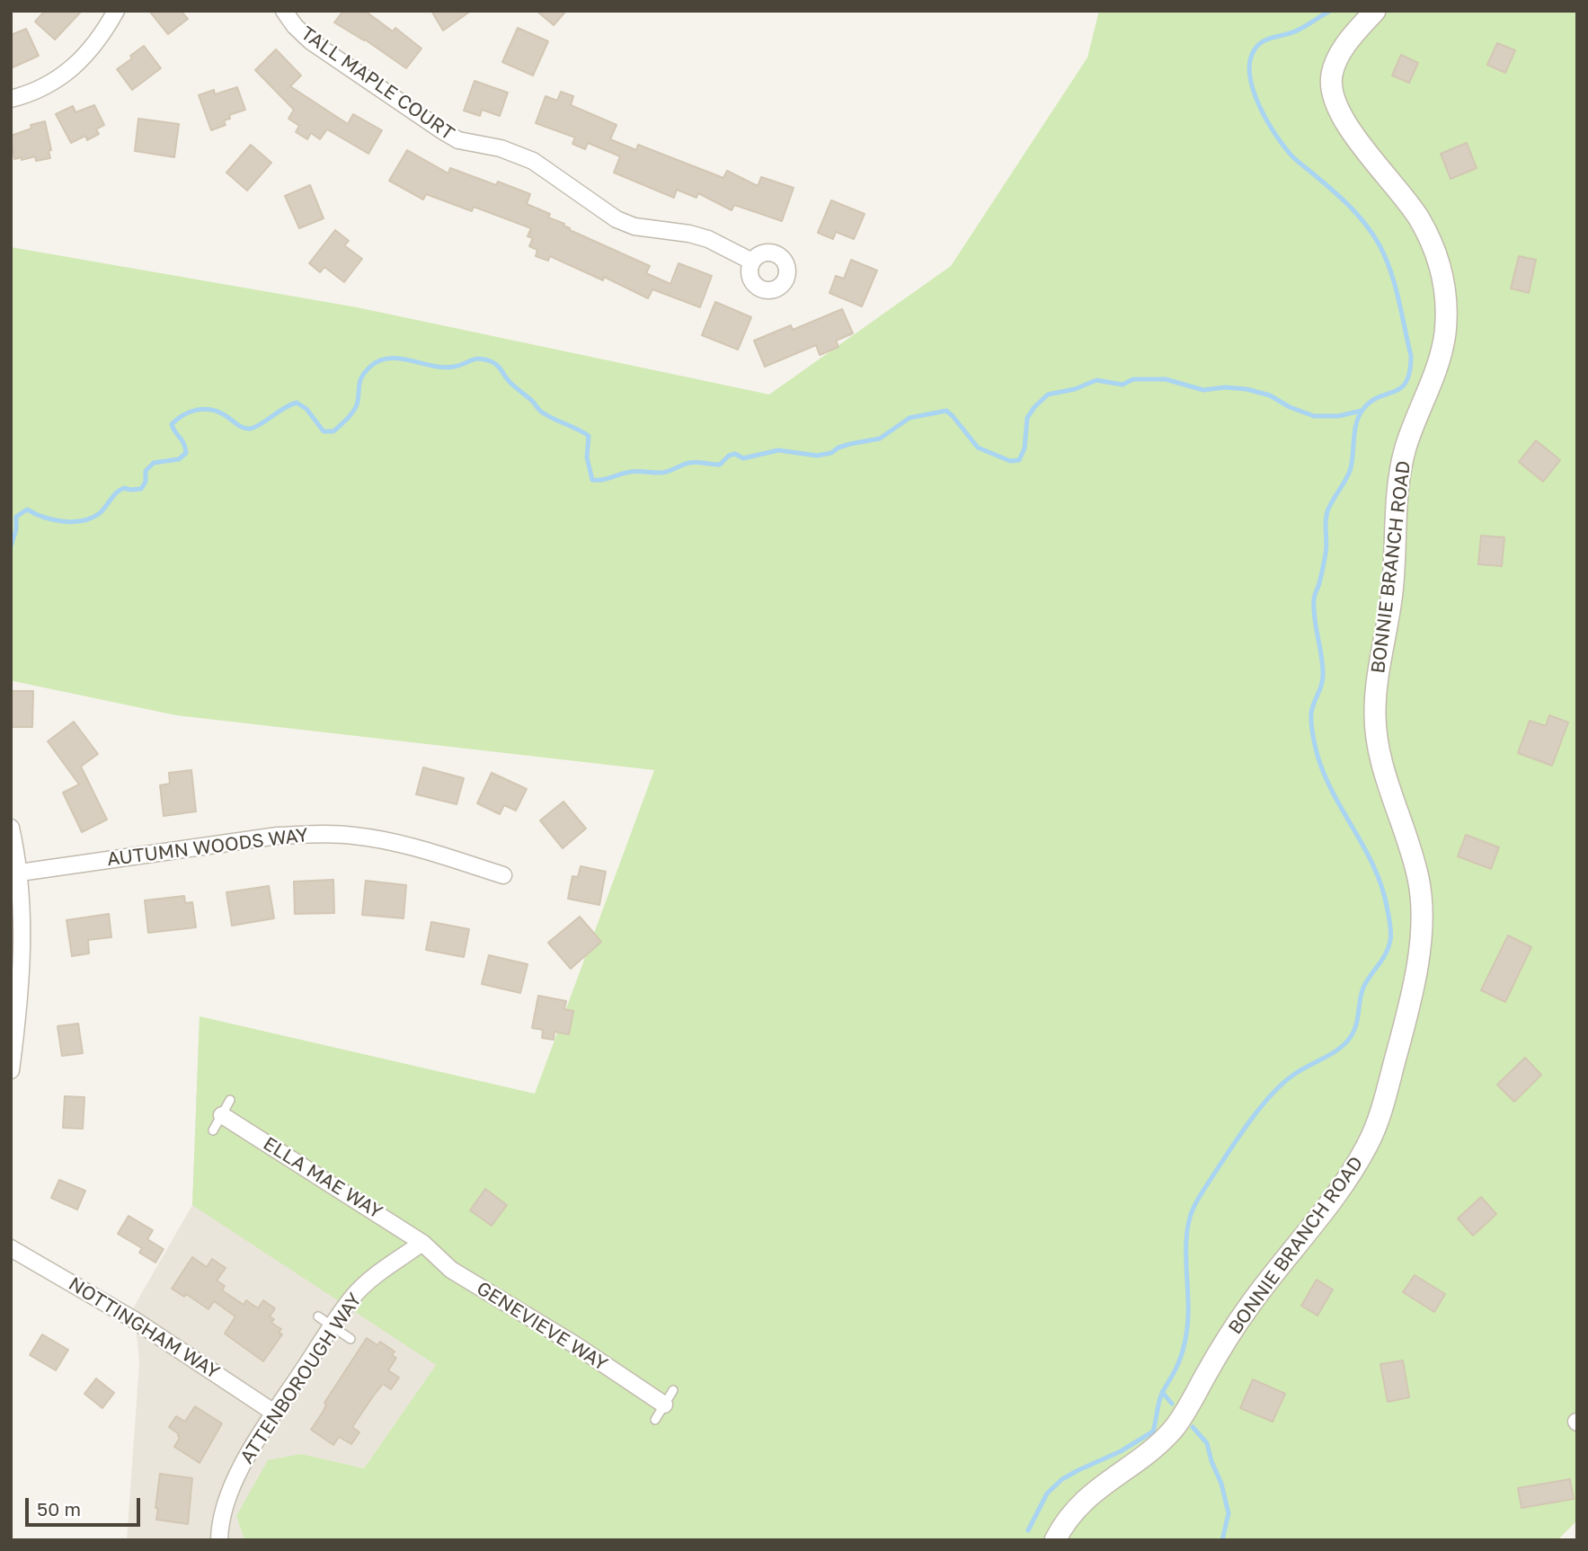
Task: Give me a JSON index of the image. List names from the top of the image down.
{
  "streets": {
    "street": [
      "TALL MAPLE COURT",
      "BONNIE BRANCH ROAD",
      "AUTUMN WOODS WAY",
      "ELLA MAE WAY",
      "GENEVIEVE WAY",
      "NOTTINGHAM WAY",
      "ATTENBOROUGH WAY"
    ]
  },
  "crossings": [
    ["ELLA MAE WAY", "GENEVIEVE WAY"],
    ["ELLA MAE WAY", "ATTENBOROUGH WAY"],
    ["GENEVIEVE WAY", "ATTENBOROUGH WAY"],
    ["NOTTINGHAM WAY", "ATTENBOROUGH WAY"]
  ],
  "scale_bar": "50 m"
}
